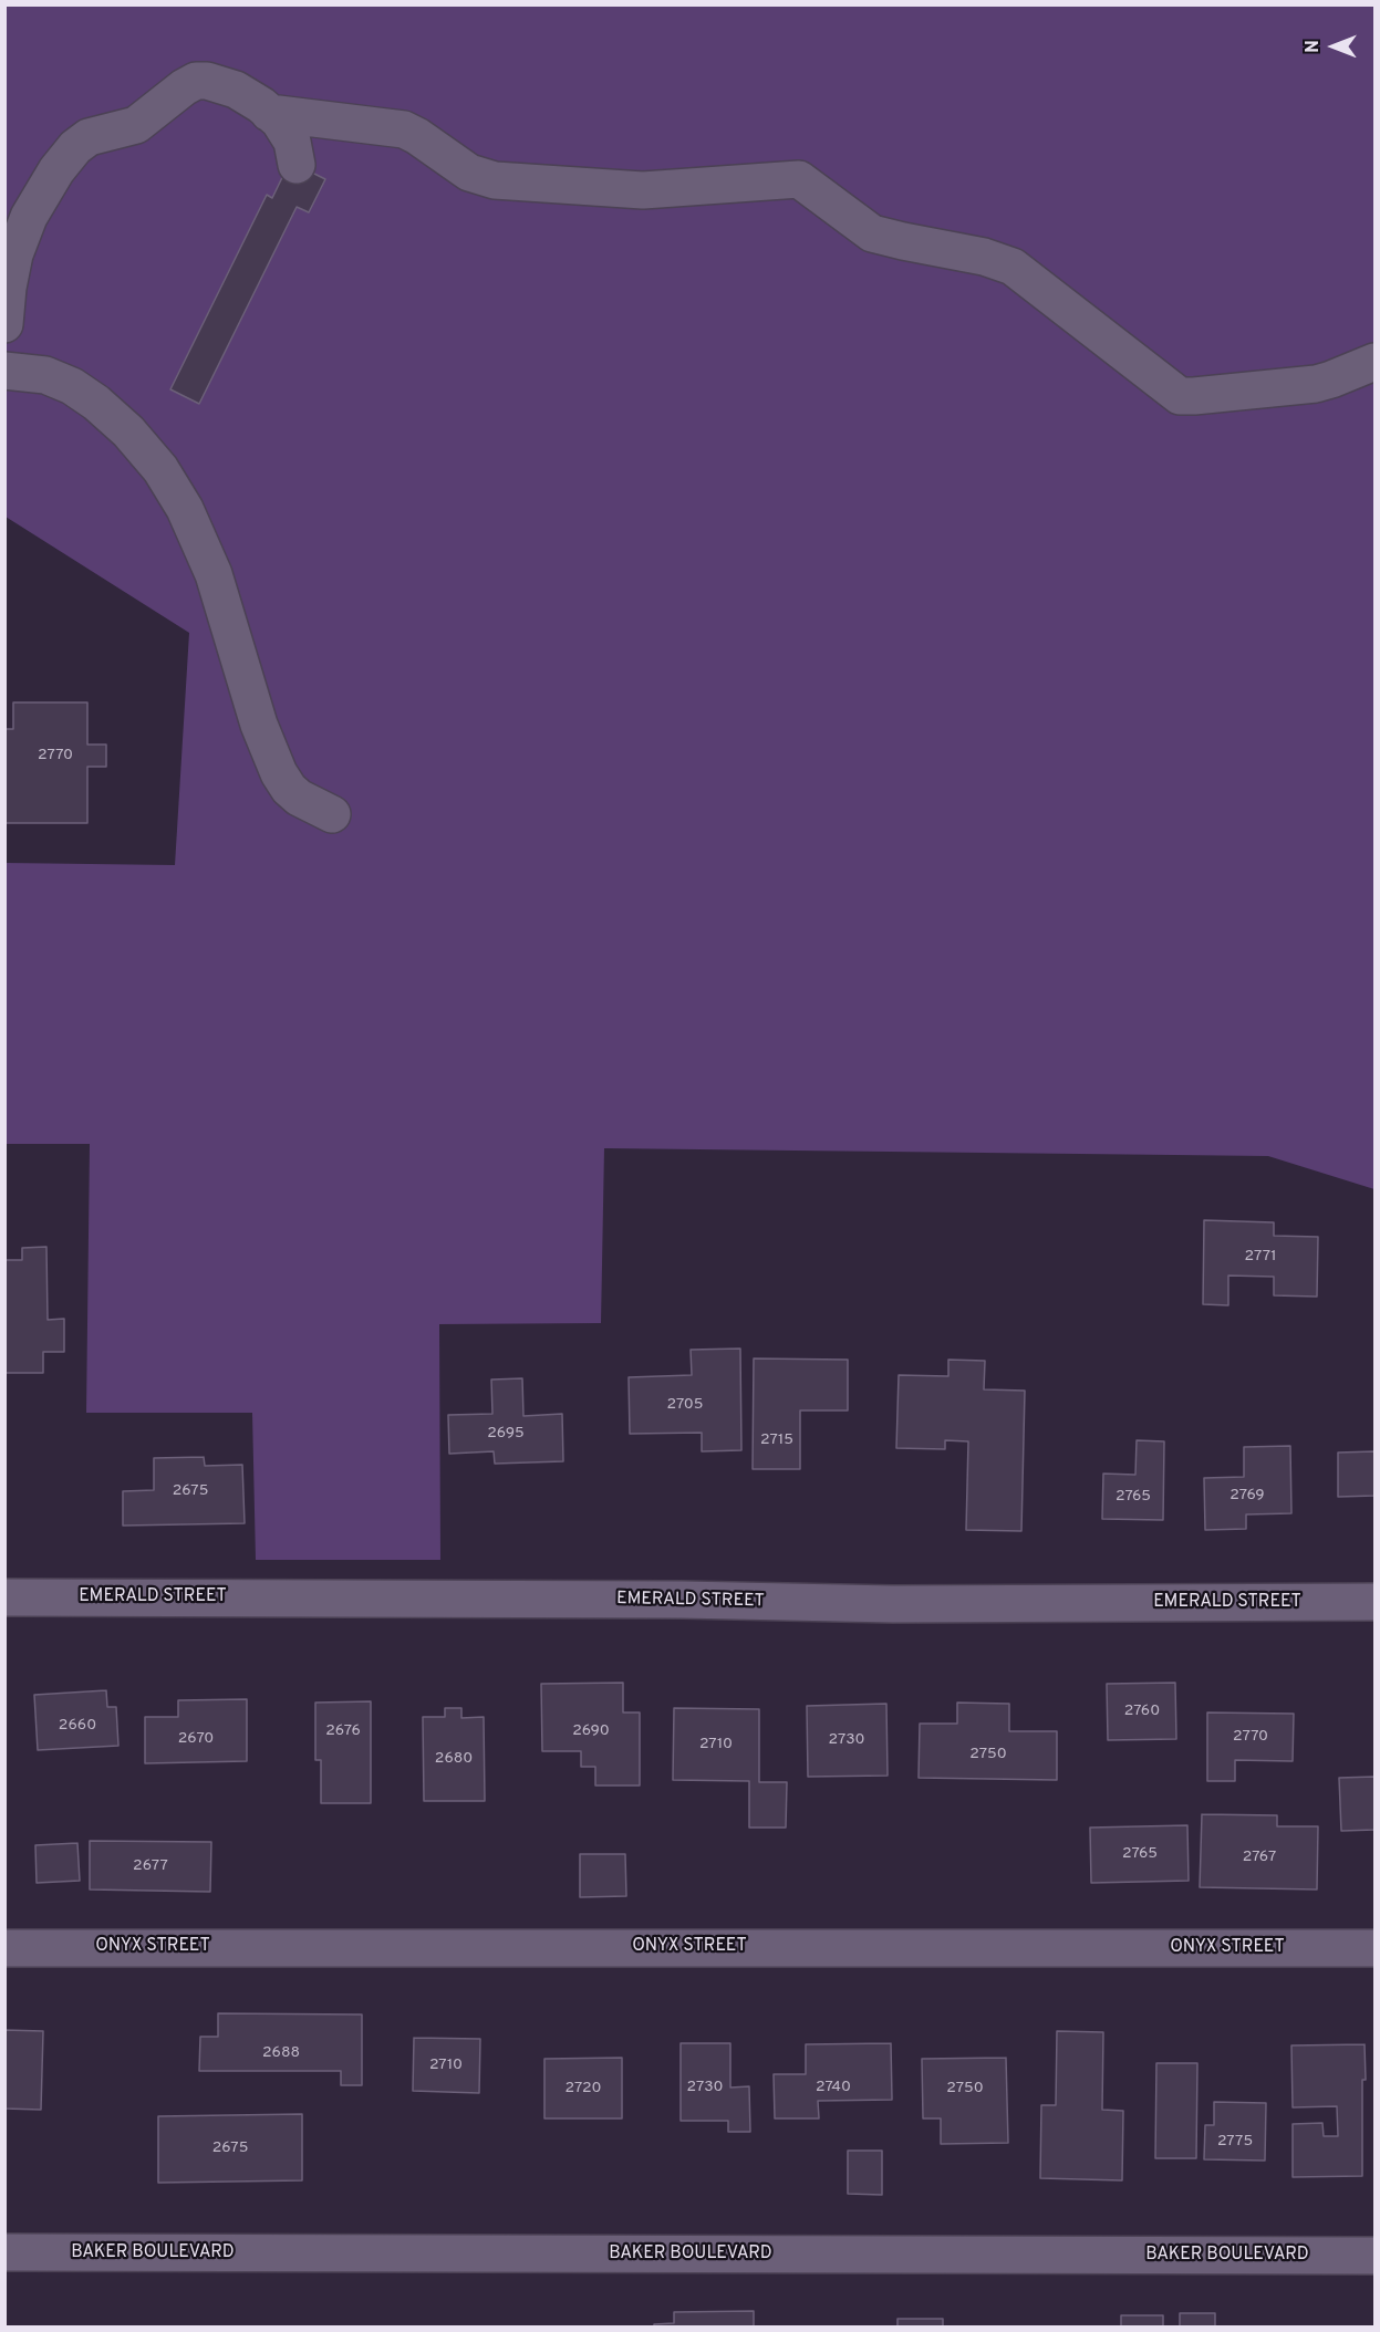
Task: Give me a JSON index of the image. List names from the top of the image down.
{
  "streets": {
    "street": ["EMERALD STREET", "ONYX STREET", "BAKER BOULEVARD"]
  },
  "house_numbers": [
    "2770",
    "2771",
    "2705",
    "2695",
    "2715",
    "2675",
    "2769",
    "2765",
    "2760",
    "2660",
    "2676",
    "2690",
    "2770",
    "2670",
    "2730",
    "2710",
    "2750",
    "2680",
    "2765",
    "2767",
    "2677",
    "2688",
    "2710",
    "2730",
    "2740",
    "2720",
    "2750",
    "2775",
    "2675"
  ],
  "north": "left"
}
